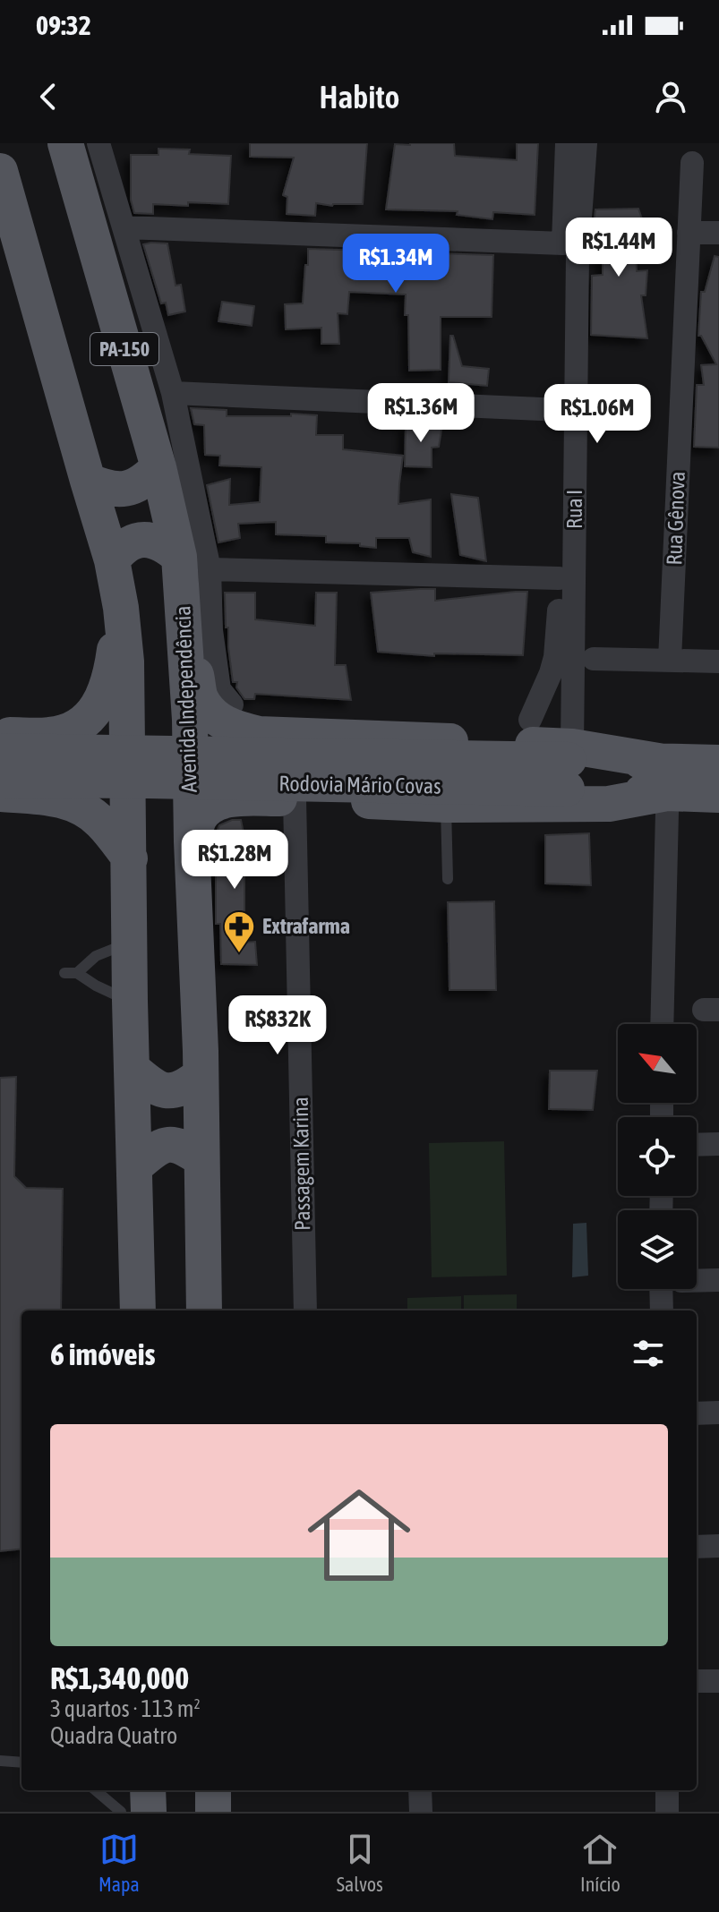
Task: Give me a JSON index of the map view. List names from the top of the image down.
{
  "streets": {
    "main road": ["PA-150", "Avenida Independência", "Rodovia Mário Covas"],
    "street": ["Rua I", "Rua Gênova", "Passagem Karina"]
  },
  "crossings": [
    ["Rua I", "Rodovia Mário Covas"]
  ],
  "places": {
    "pharmacy": ["Extrafarma"]
  },
  "north": "top left",
  "page": {
    "status": "09:32",
    "header": "Habito",
    "price": [
      "R$1.44M",
      "R$1.34M",
      "R$1.36M",
      "R$1.06M",
      "R$1.28M",
      "R$832K"
    ],
    "heading": "6 imóveis",
    "list": [
      {
        "name": "R$1,340,000",
        "note": "3 quartos · 113 m² · Quadra Quatro"
      }
    ],
    "tabs": ["Mapa", "Salvos", "Início"]
  }
}
